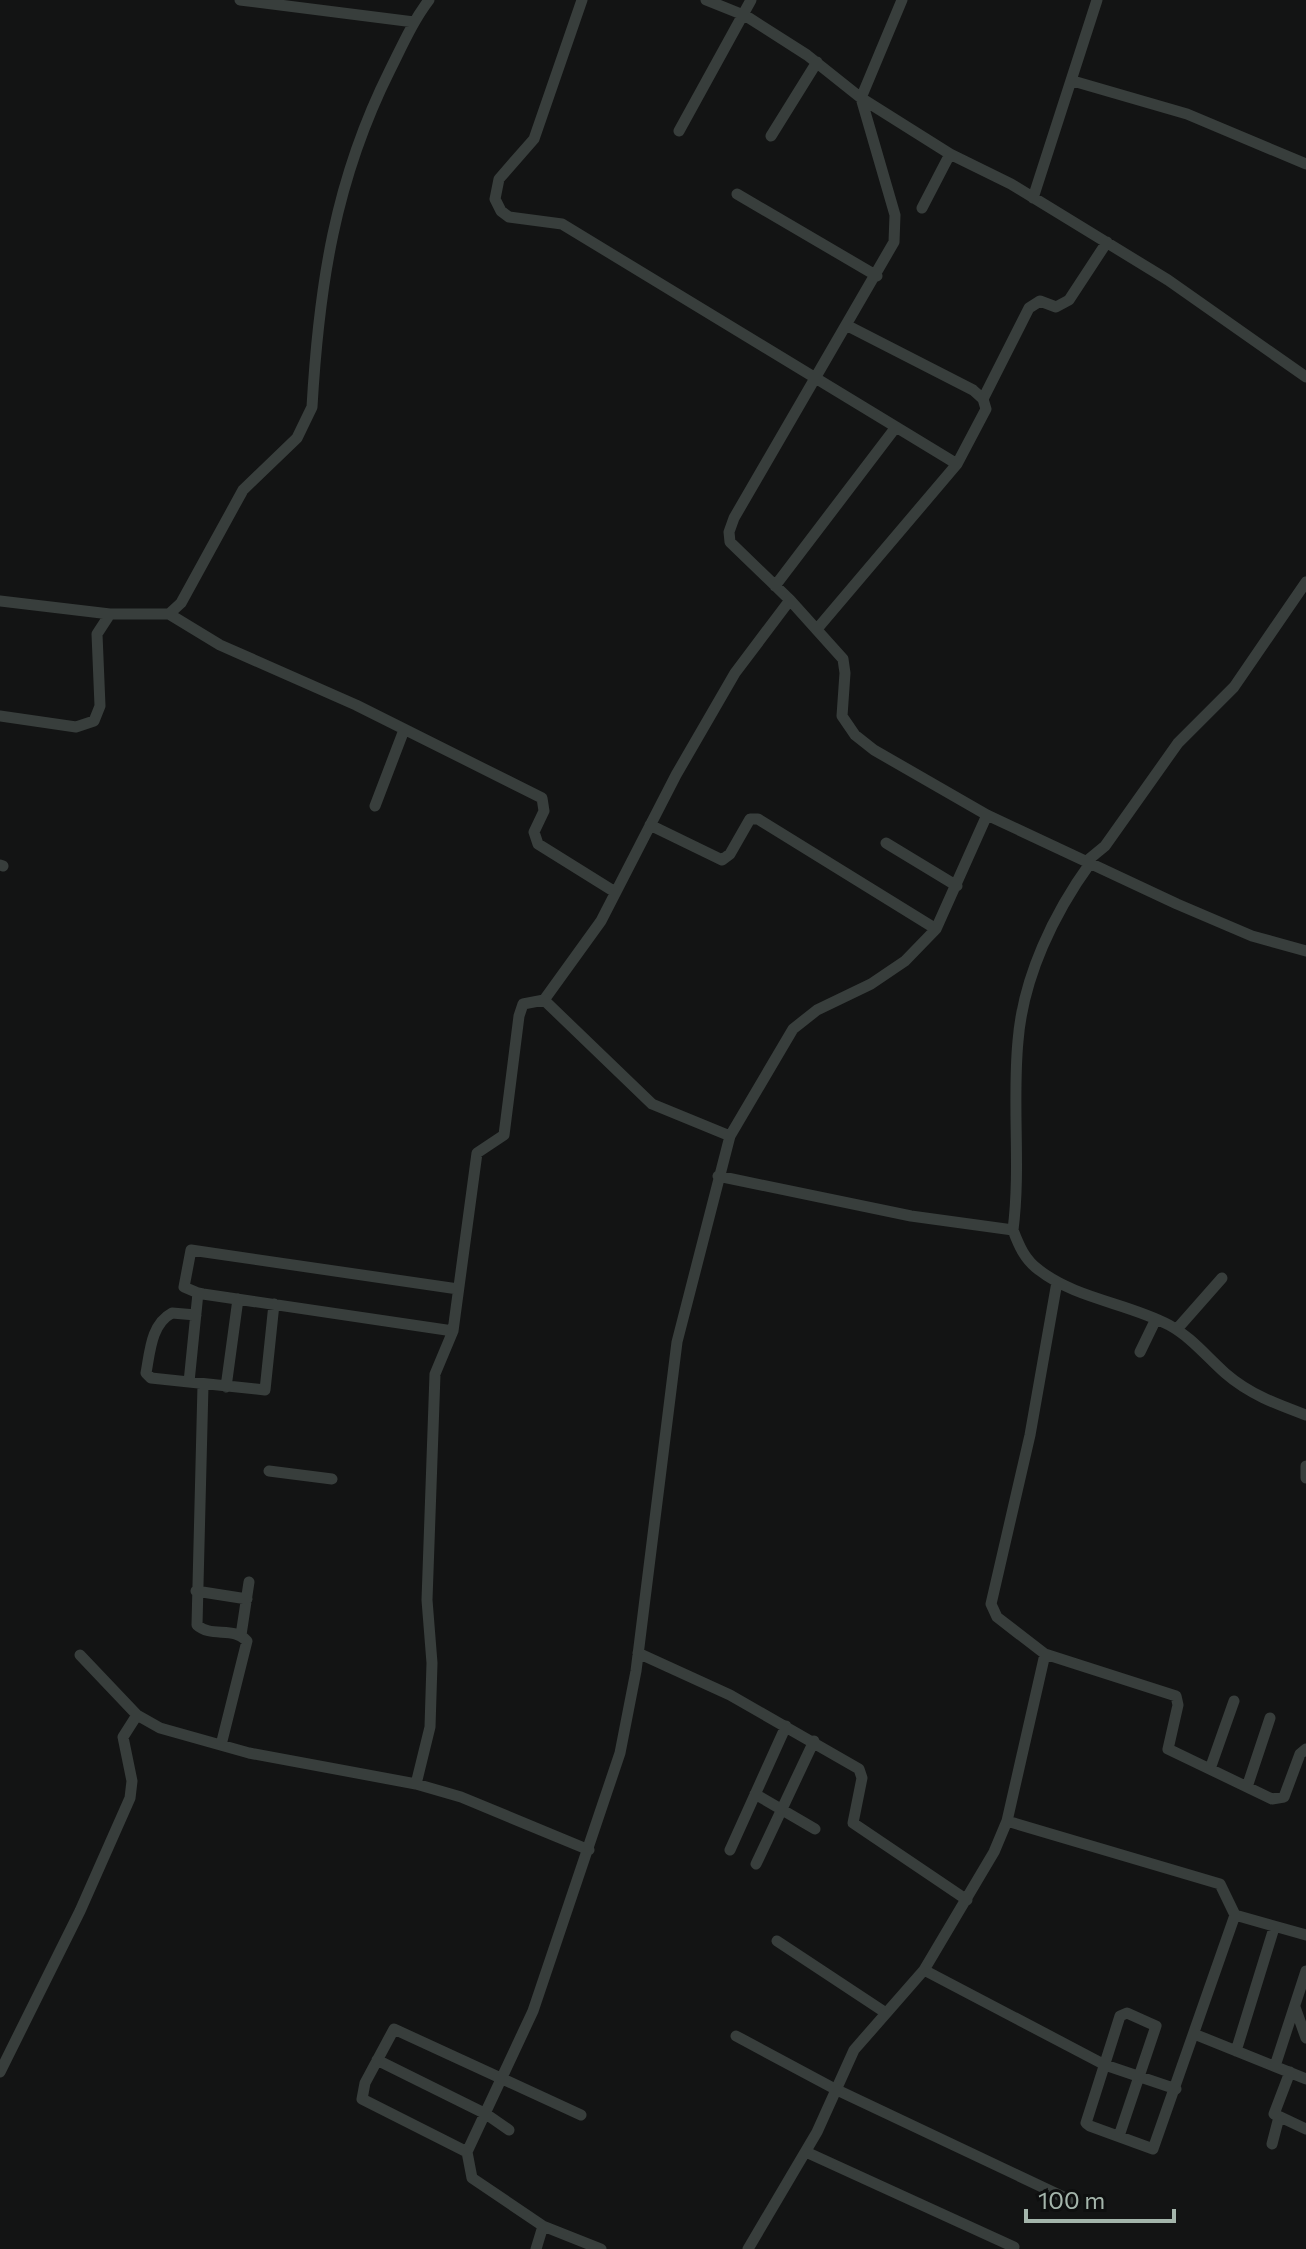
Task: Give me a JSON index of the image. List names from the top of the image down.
{
  "scale_bar": "100 m"
}
